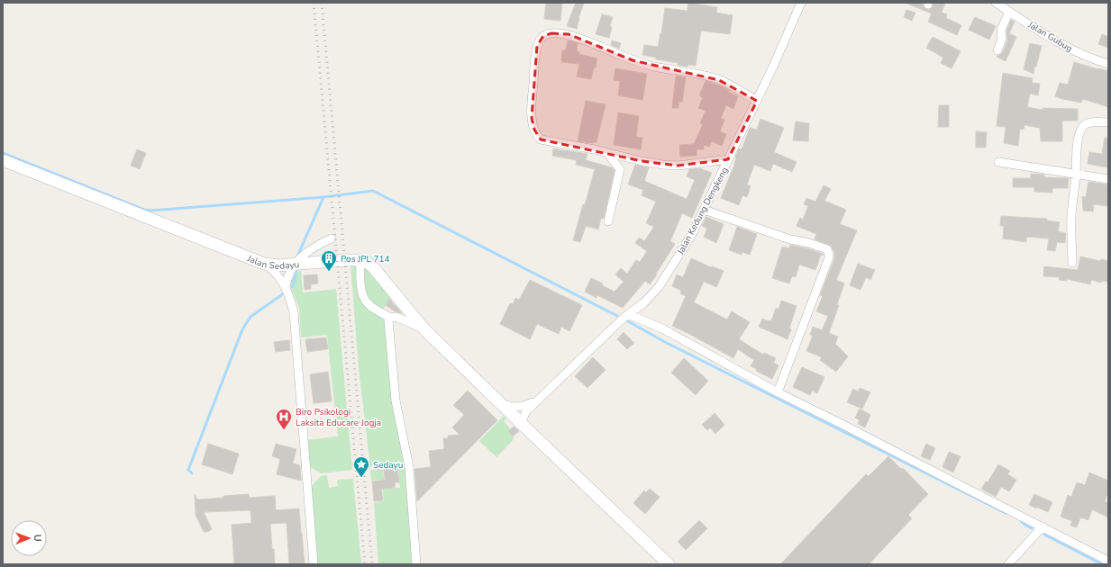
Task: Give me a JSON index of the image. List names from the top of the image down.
{
  "streets": {
    "street": ["Jalan Gubug", "Jalan Kedung Dengkeng", "Jalan Sedayu"]
  },
  "places": {
    "building": ["Pos JPL 714"],
    "hospital": ["Biro Psikologi Laksita Educare Jogja"],
    "place": ["Sedayu"]
  },
  "north": "right"
}
